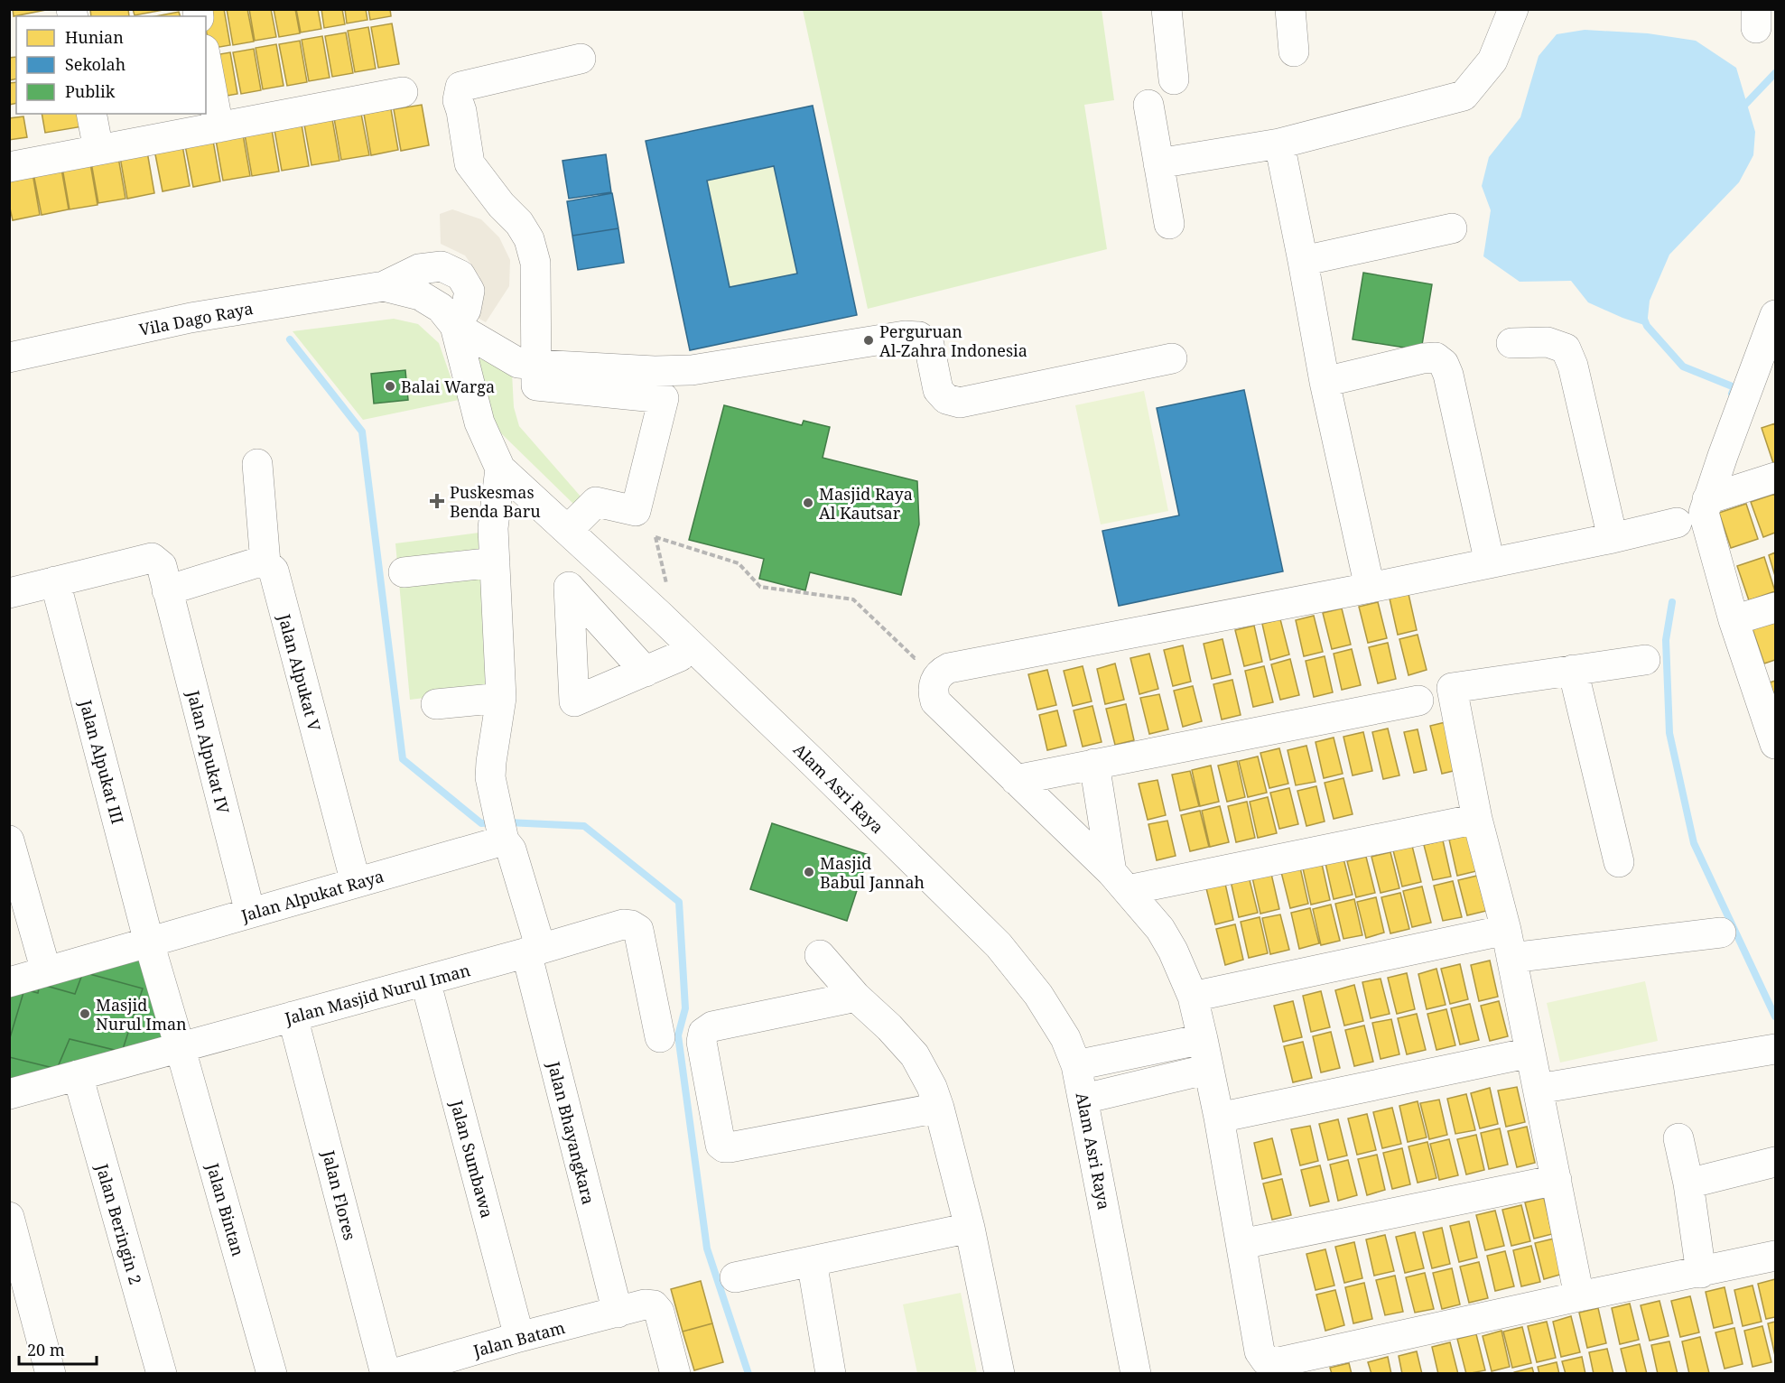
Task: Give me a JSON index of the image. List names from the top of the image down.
{
  "streets": {
    "street": [
      "Vila Dago Raya",
      "Jalan Alpukat V",
      "Jalan Alpukat IV",
      "Jalan Alpukat III",
      "Alam Asri Raya",
      "Jalan Alpukat Raya",
      "Jalan Masjid Nurul Iman",
      "Jalan Bhayangkara",
      "Jalan Sumbawa",
      "Jalan Flores",
      "Jalan Bintan",
      "Jalan Beringin 2",
      "Jalan Batam"
    ]
  },
  "crossings": [
    ["Vila Dago Raya", "Alam Asri Raya"],
    ["Jalan Alpukat V", "Jalan Alpukat Raya"],
    ["Jalan Alpukat IV", "Jalan Alpukat III"],
    ["Jalan Alpukat IV", "Jalan Alpukat Raya"],
    ["Jalan Alpukat III", "Jalan Alpukat Raya"],
    ["Jalan Alpukat III", "Jalan Masjid Nurul Iman"],
    ["Jalan Alpukat III", "Jalan Bintan"],
    ["Jalan Masjid Nurul Iman", "Jalan Bhayangkara"],
    ["Jalan Masjid Nurul Iman", "Jalan Sumbawa"],
    ["Jalan Masjid Nurul Iman", "Jalan Flores"],
    ["Jalan Masjid Nurul Iman", "Jalan Bintan"],
    ["Jalan Masjid Nurul Iman", "Jalan Beringin 2"],
    ["Jalan Bhayangkara", "Jalan Batam"],
    ["Jalan Sumbawa", "Jalan Batam"]
  ],
  "places": {
    "other": [
      "Perguruan Al-Zahra Indonesia",
      "Balai Warga",
      "Masjid Raya Al Kautsar",
      "Masjid Babul Jannah",
      "Masjid Nurul Iman"
    ],
    "health": ["Puskesmas Benda Baru"]
  },
  "legend": ["Hunian", "Sekolah", "Publik"],
  "scale_bar": "20 m"
}
